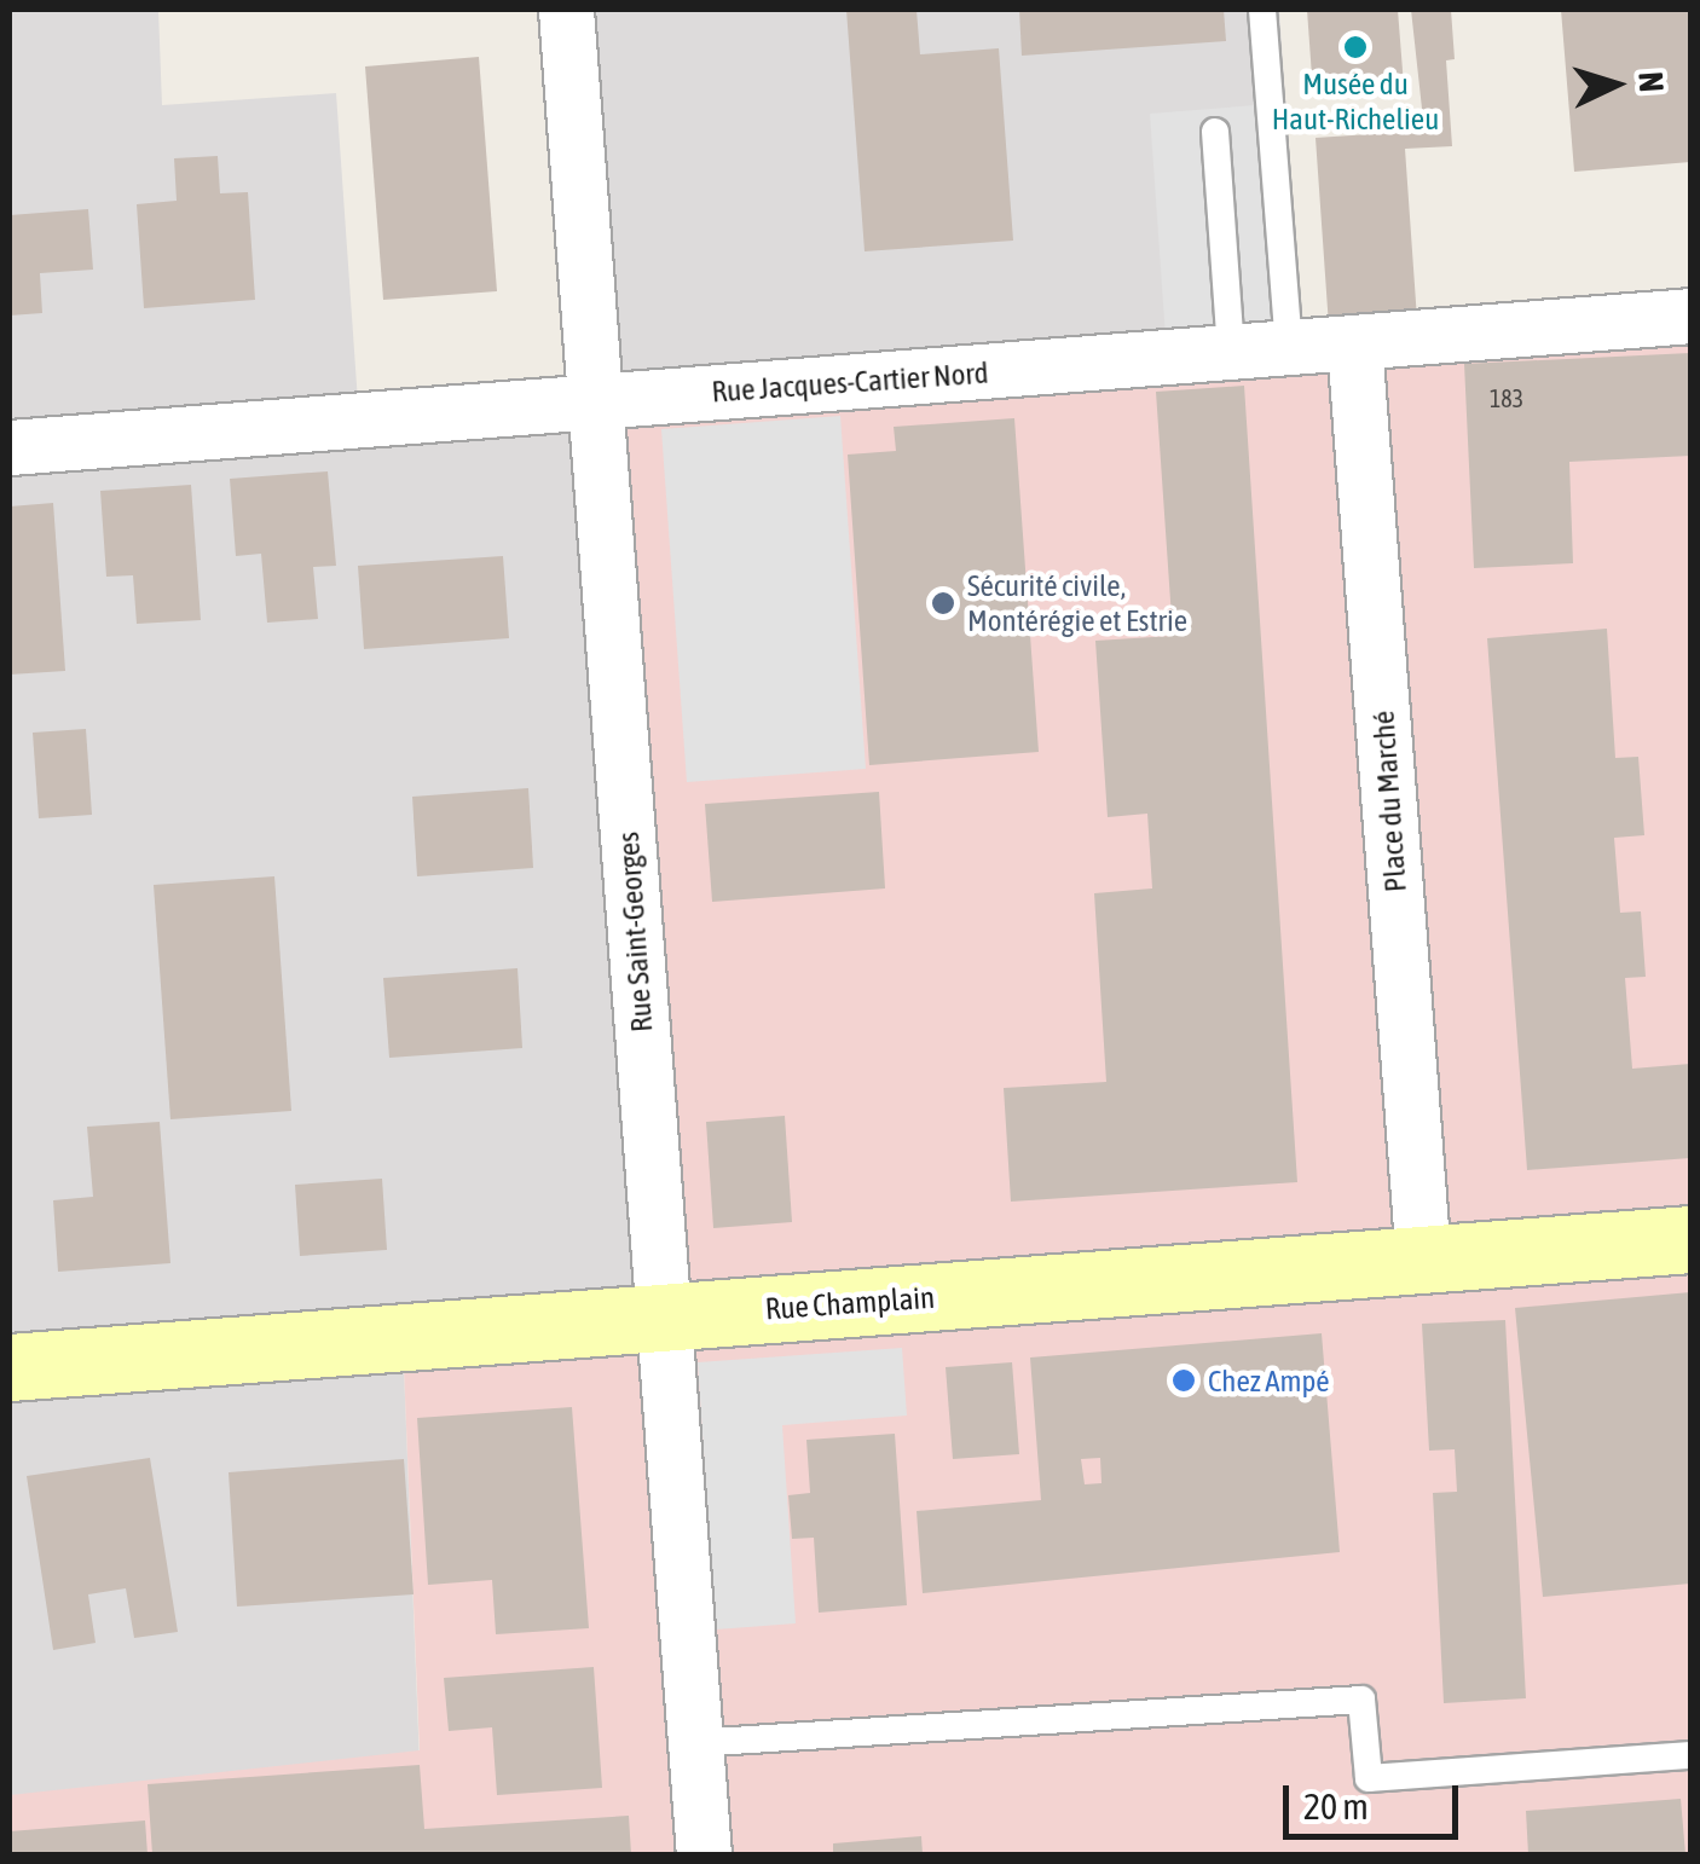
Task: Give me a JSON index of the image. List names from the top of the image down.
{
  "streets": {
    "street": [
      "Rue Jacques-Cartier Nord",
      "Place du Marché",
      "Rue Saint-Georges",
      "Rue Champlain"
    ]
  },
  "crossings": [
    ["Rue Jacques-Cartier Nord", "Place du Marché"],
    ["Rue Jacques-Cartier Nord", "Rue Saint-Georges"],
    ["Place du Marché", "Rue Champlain"],
    ["Rue Saint-Georges", "Rue Champlain"]
  ],
  "places": ["Musée du Haut-Richelieu", "Sécurité civile, Montérégie et Estrie", "Chez Ampé"],
  "house_numbers": ["183"],
  "scale_bar": "20 m",
  "north": "right"
}
